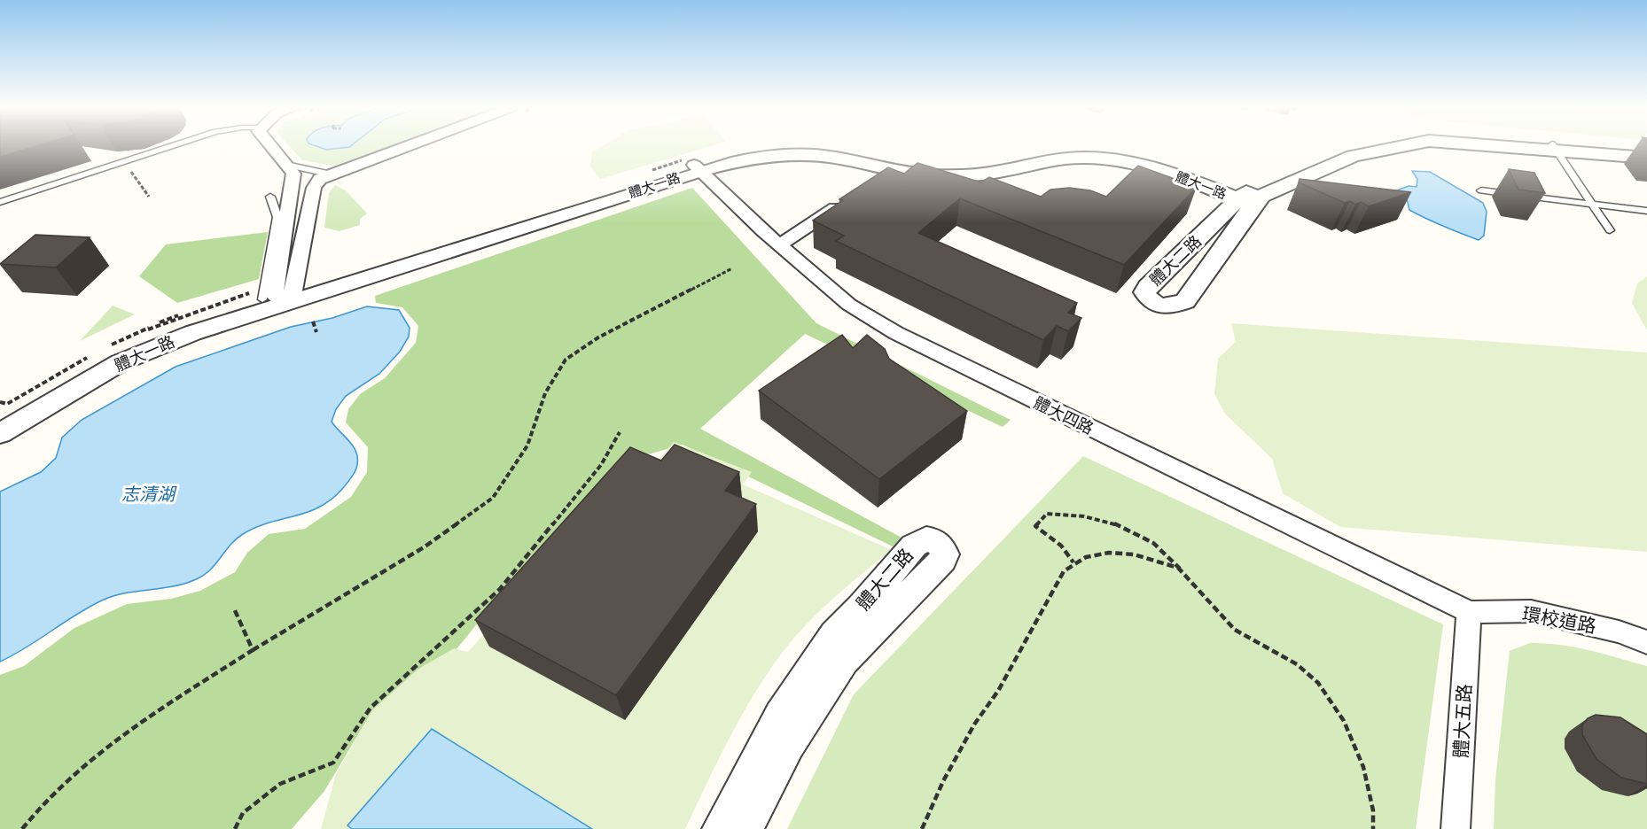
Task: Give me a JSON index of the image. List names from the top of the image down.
{
  "streets": {
    "street": [
      "體大一路",
      "體大二路",
      "體大四路",
      "環校道路",
      "體大五路"
    ]
  },
  "crossings": [
    ["體大一路", "體大二路"],
    ["體大一路", "體大四路"],
    ["體大四路", "環校道路"],
    ["體大四路", "體大五路"],
    ["環校道路", "體大五路"]
  ],
  "water": ["志清湖"]
}
